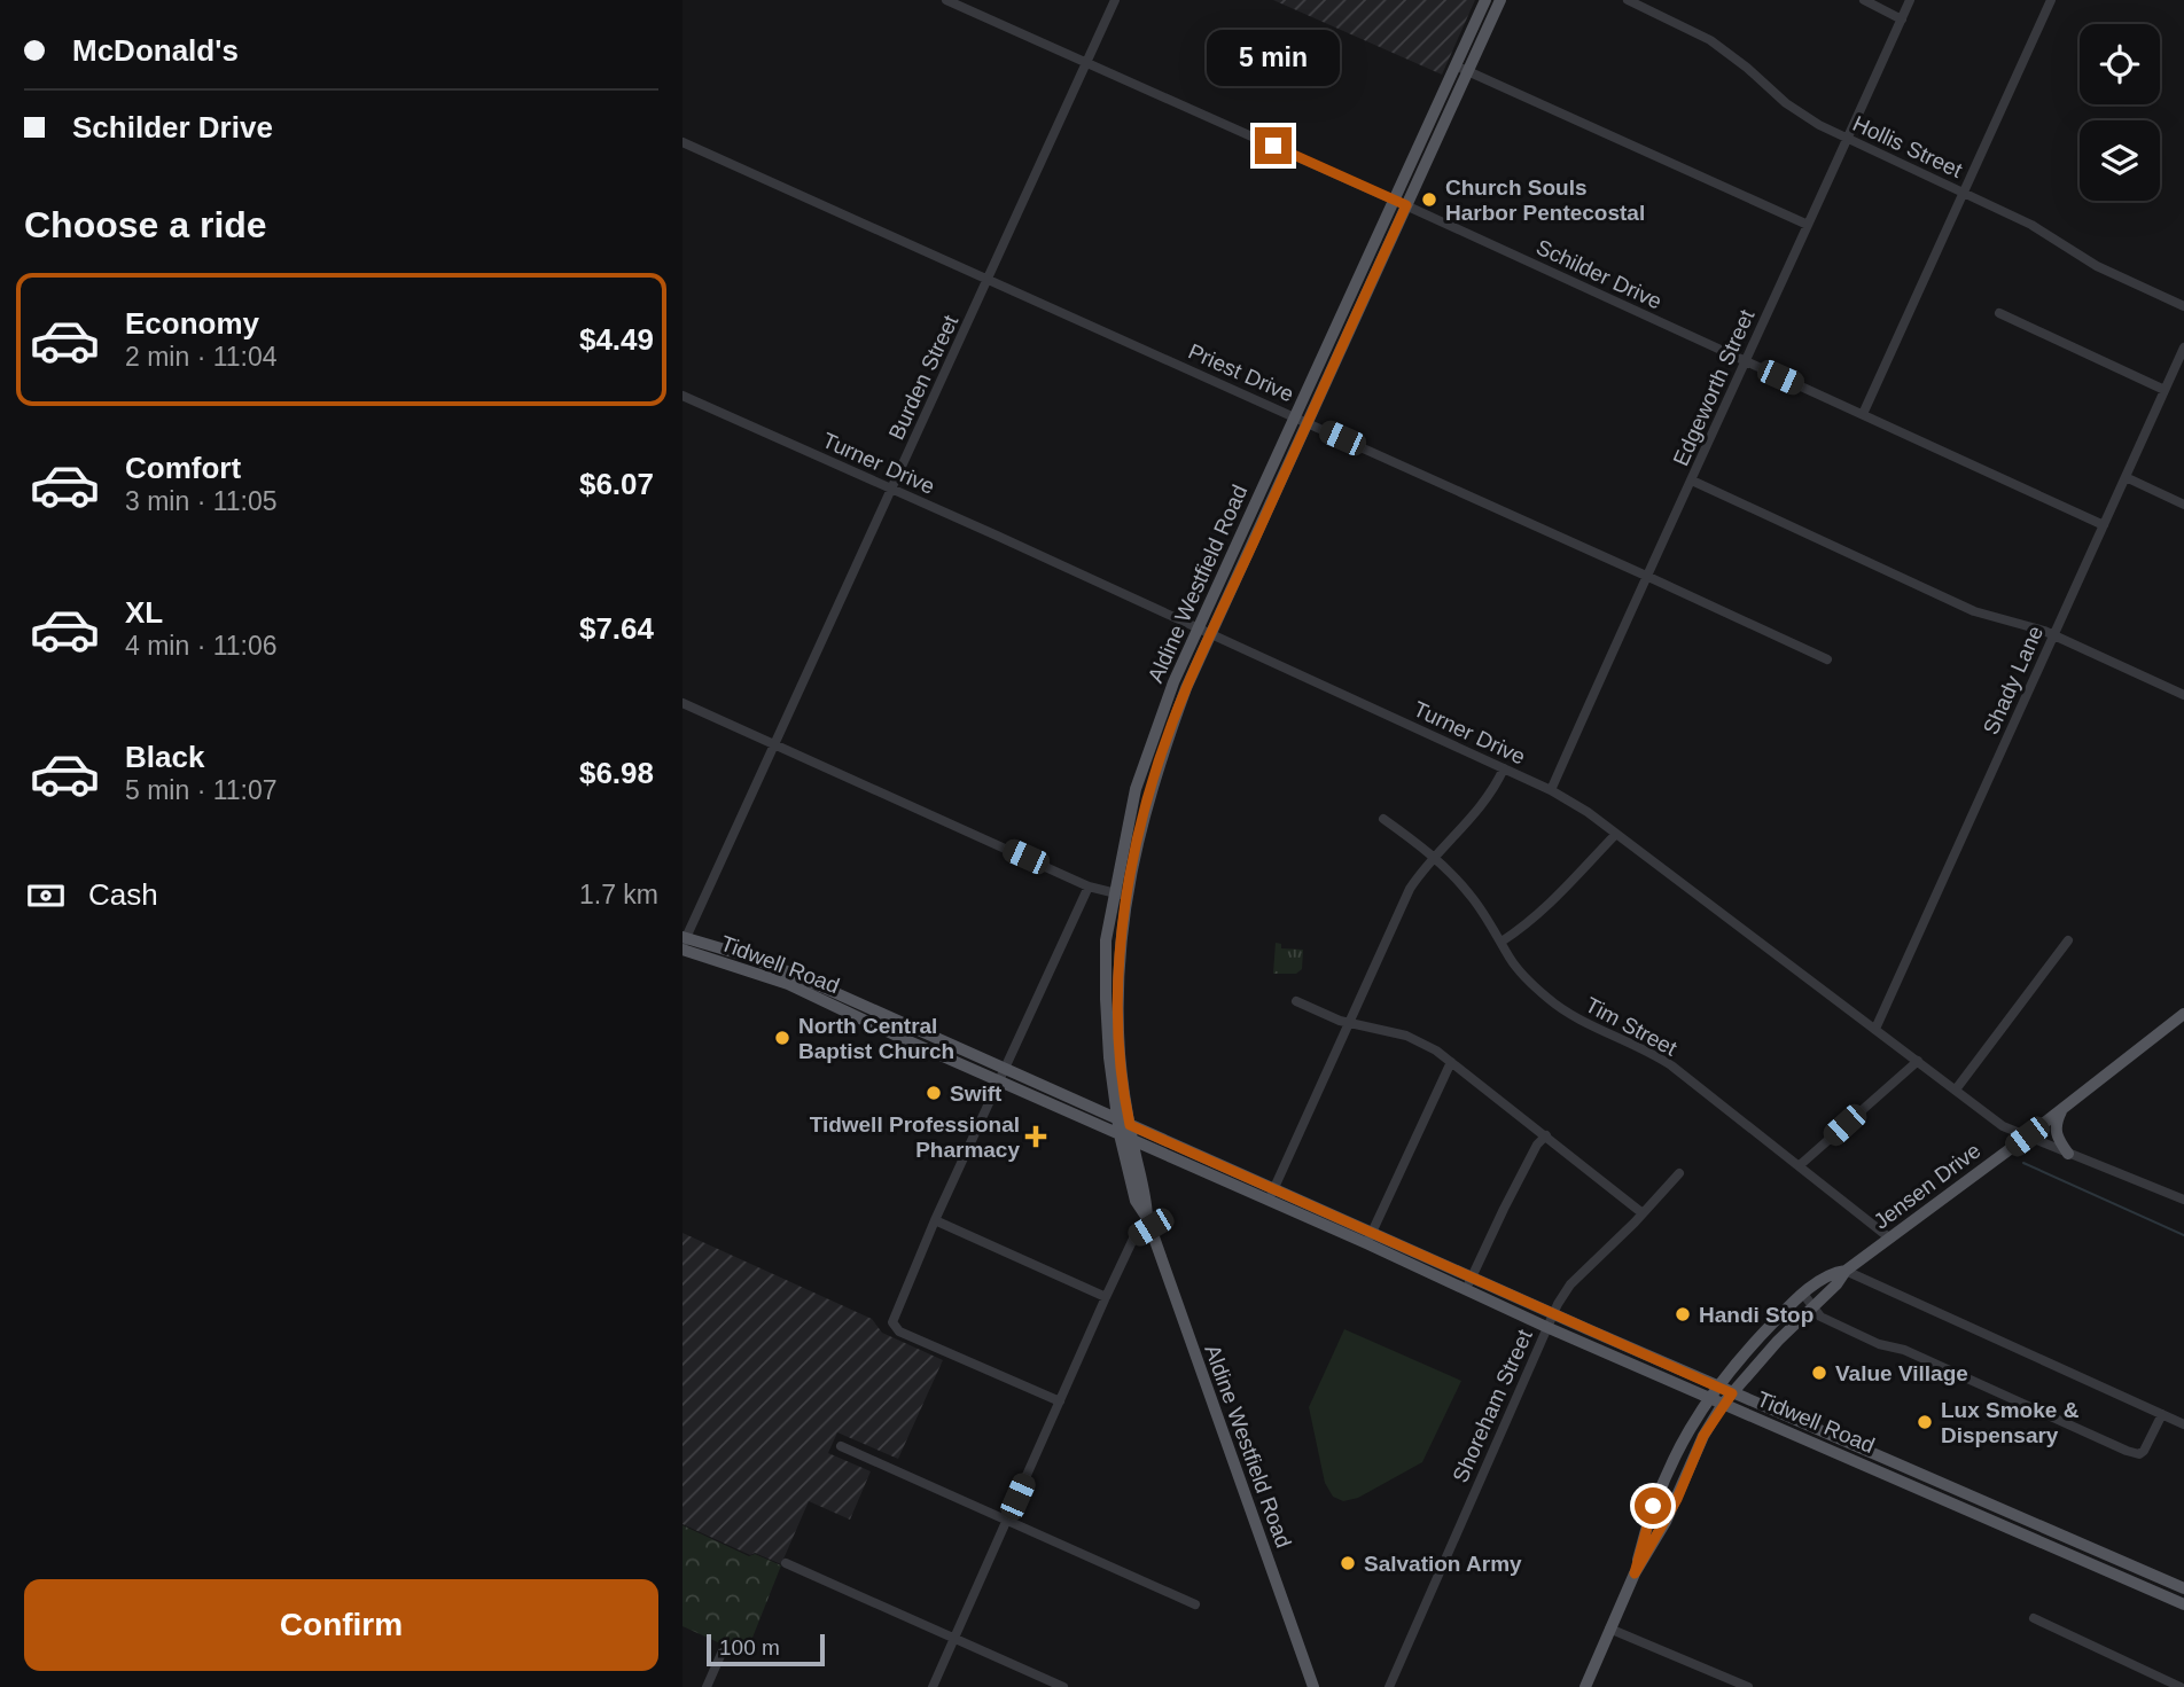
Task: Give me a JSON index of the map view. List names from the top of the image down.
{
  "streets": {
    "main road": ["Aldine Westfield Road", "Tidwell Road", "Jensen Drive"],
    "street": [
      "Hollis Street",
      "Schilder Drive",
      "Priest Drive",
      "Burden Street",
      "Edgeworth Street",
      "Turner Drive",
      "Shady Lane",
      "Tim Street",
      "Shoreham Street"
    ]
  },
  "crossings": [
    ["Hollis Street", "Edgeworth Street"],
    ["Schilder Drive", "Burden Street"],
    ["Schilder Drive", "Edgeworth Street"],
    ["Schilder Drive", "Aldine Westfield Road"],
    ["Schilder Drive", "Shady Lane"],
    ["Priest Drive", "Burden Street"],
    ["Priest Drive", "Edgeworth Street"],
    ["Priest Drive", "Aldine Westfield Road"],
    ["Burden Street", "Turner Drive"],
    ["Burden Street", "Tidwell Road"],
    ["Edgeworth Street", "Turner Drive"],
    ["Turner Drive", "Aldine Westfield Road"],
    ["Turner Drive", "Shady Lane"],
    ["Turner Drive", "Jensen Drive"],
    ["Aldine Westfield Road", "Tidwell Road"],
    ["Tidwell Road", "Jensen Drive"],
    ["Tidwell Road", "Shoreham Street"],
    ["Tim Street", "Jensen Drive"]
  ],
  "places": {
    "other": [
      "Church Souls Harbor Pentecostal",
      "North Central Baptist Church",
      "Swift",
      "Handi Stop",
      "Value Village",
      "Lux Smoke & Dispensary",
      "Salvation Army"
    ],
    "health": ["Tidwell Professional Pharmacy"]
  },
  "scale_bar": "100 m",
  "page": {
    "banner": ["McDonald's", "Schilder Drive"],
    "bubble": "5 min",
    "heading": "Choose a ride",
    "list": [
      {
        "name": "Economy",
        "note": "2 min · 11:04",
        "value": "$4.49"
      },
      {
        "name": "Comfort",
        "note": "3 min · 11:05",
        "value": "$6.07"
      },
      {
        "name": "XL",
        "note": "4 min · 11:06",
        "value": "$7.64"
      },
      {
        "name": "Black",
        "note": "5 min · 11:07",
        "value": "$6.98"
      }
    ],
    "pay": ["Cash", "1.7 km"],
    "buttons": "Confirm",
    "scale": "100 m"
  }
}
